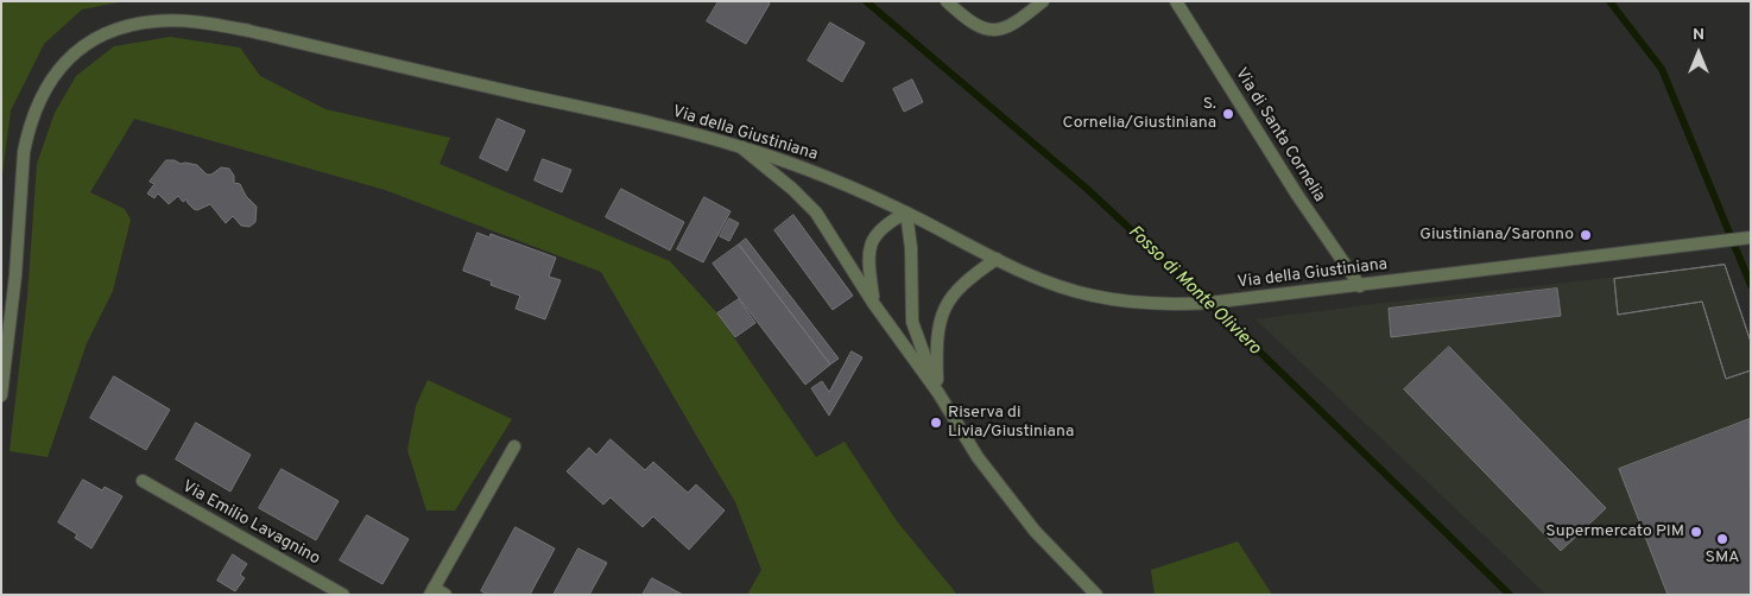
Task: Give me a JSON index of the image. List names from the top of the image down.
{
  "streets": {
    "street": ["Via della Giustiniana", "Via di Santa Cornelia", "Via Emilio Lavagnino"]
  },
  "crossings": [
    ["Via della Giustiniana", "Via di Santa Cornelia"]
  ],
  "water": ["Fosso di Monte Oliviero"],
  "places": [
    "S. Cornelia/Giustiniana",
    "Giustiniana/Saronno",
    "Riserva di Livia/Giustiniana",
    "Supermercato PIM",
    "SMA"
  ],
  "north": "top"
}
